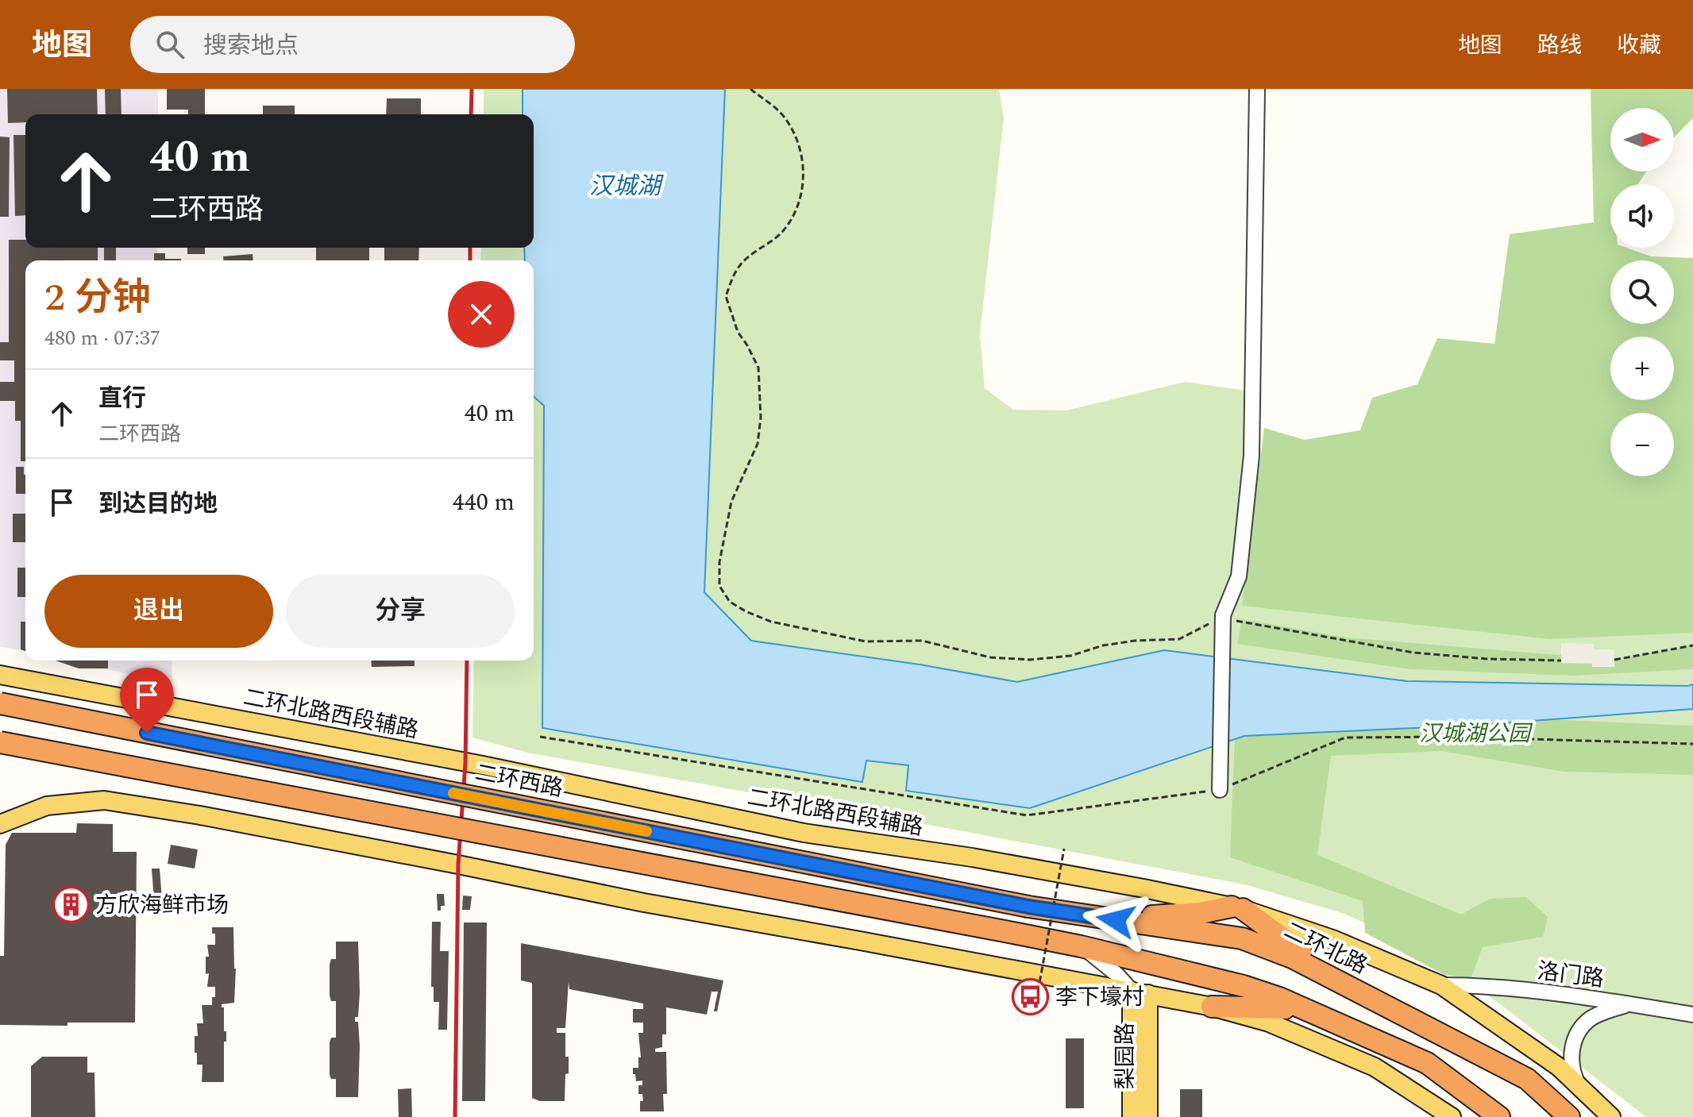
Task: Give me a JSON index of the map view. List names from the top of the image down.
{
  "streets": {
    "highway": ["二环西路", "二环北路"],
    "main road": ["二环北路西段辅路", "梨园路"],
    "street": ["洛门路"]
  },
  "crossings": [
    ["二环北路西段辅路", "洛门路"],
    ["二环西路", "二环北路"]
  ],
  "water": ["汉城湖"],
  "parks": ["汉城湖公园"],
  "places": {
    "building": ["方欣海鲜市场"],
    "bus stop": ["李下壕村"]
  },
  "north": "right",
  "page": {
    "header": "地图",
    "search": "搜索地点",
    "nav": ["地图", "路线", "收藏"],
    "map_buttons": ["+", "−"],
    "turn": ["40 m", "二环西路"],
    "heading": ["2 分钟", "480 m · 07:37"],
    "list": [
      {
        "name": "直行",
        "note": "二环西路",
        "value": "40 m"
      },
      {
        "name": "到达目的地",
        "value": "440 m"
      }
    ],
    "buttons": ["退出", "分享"]
  }
}
